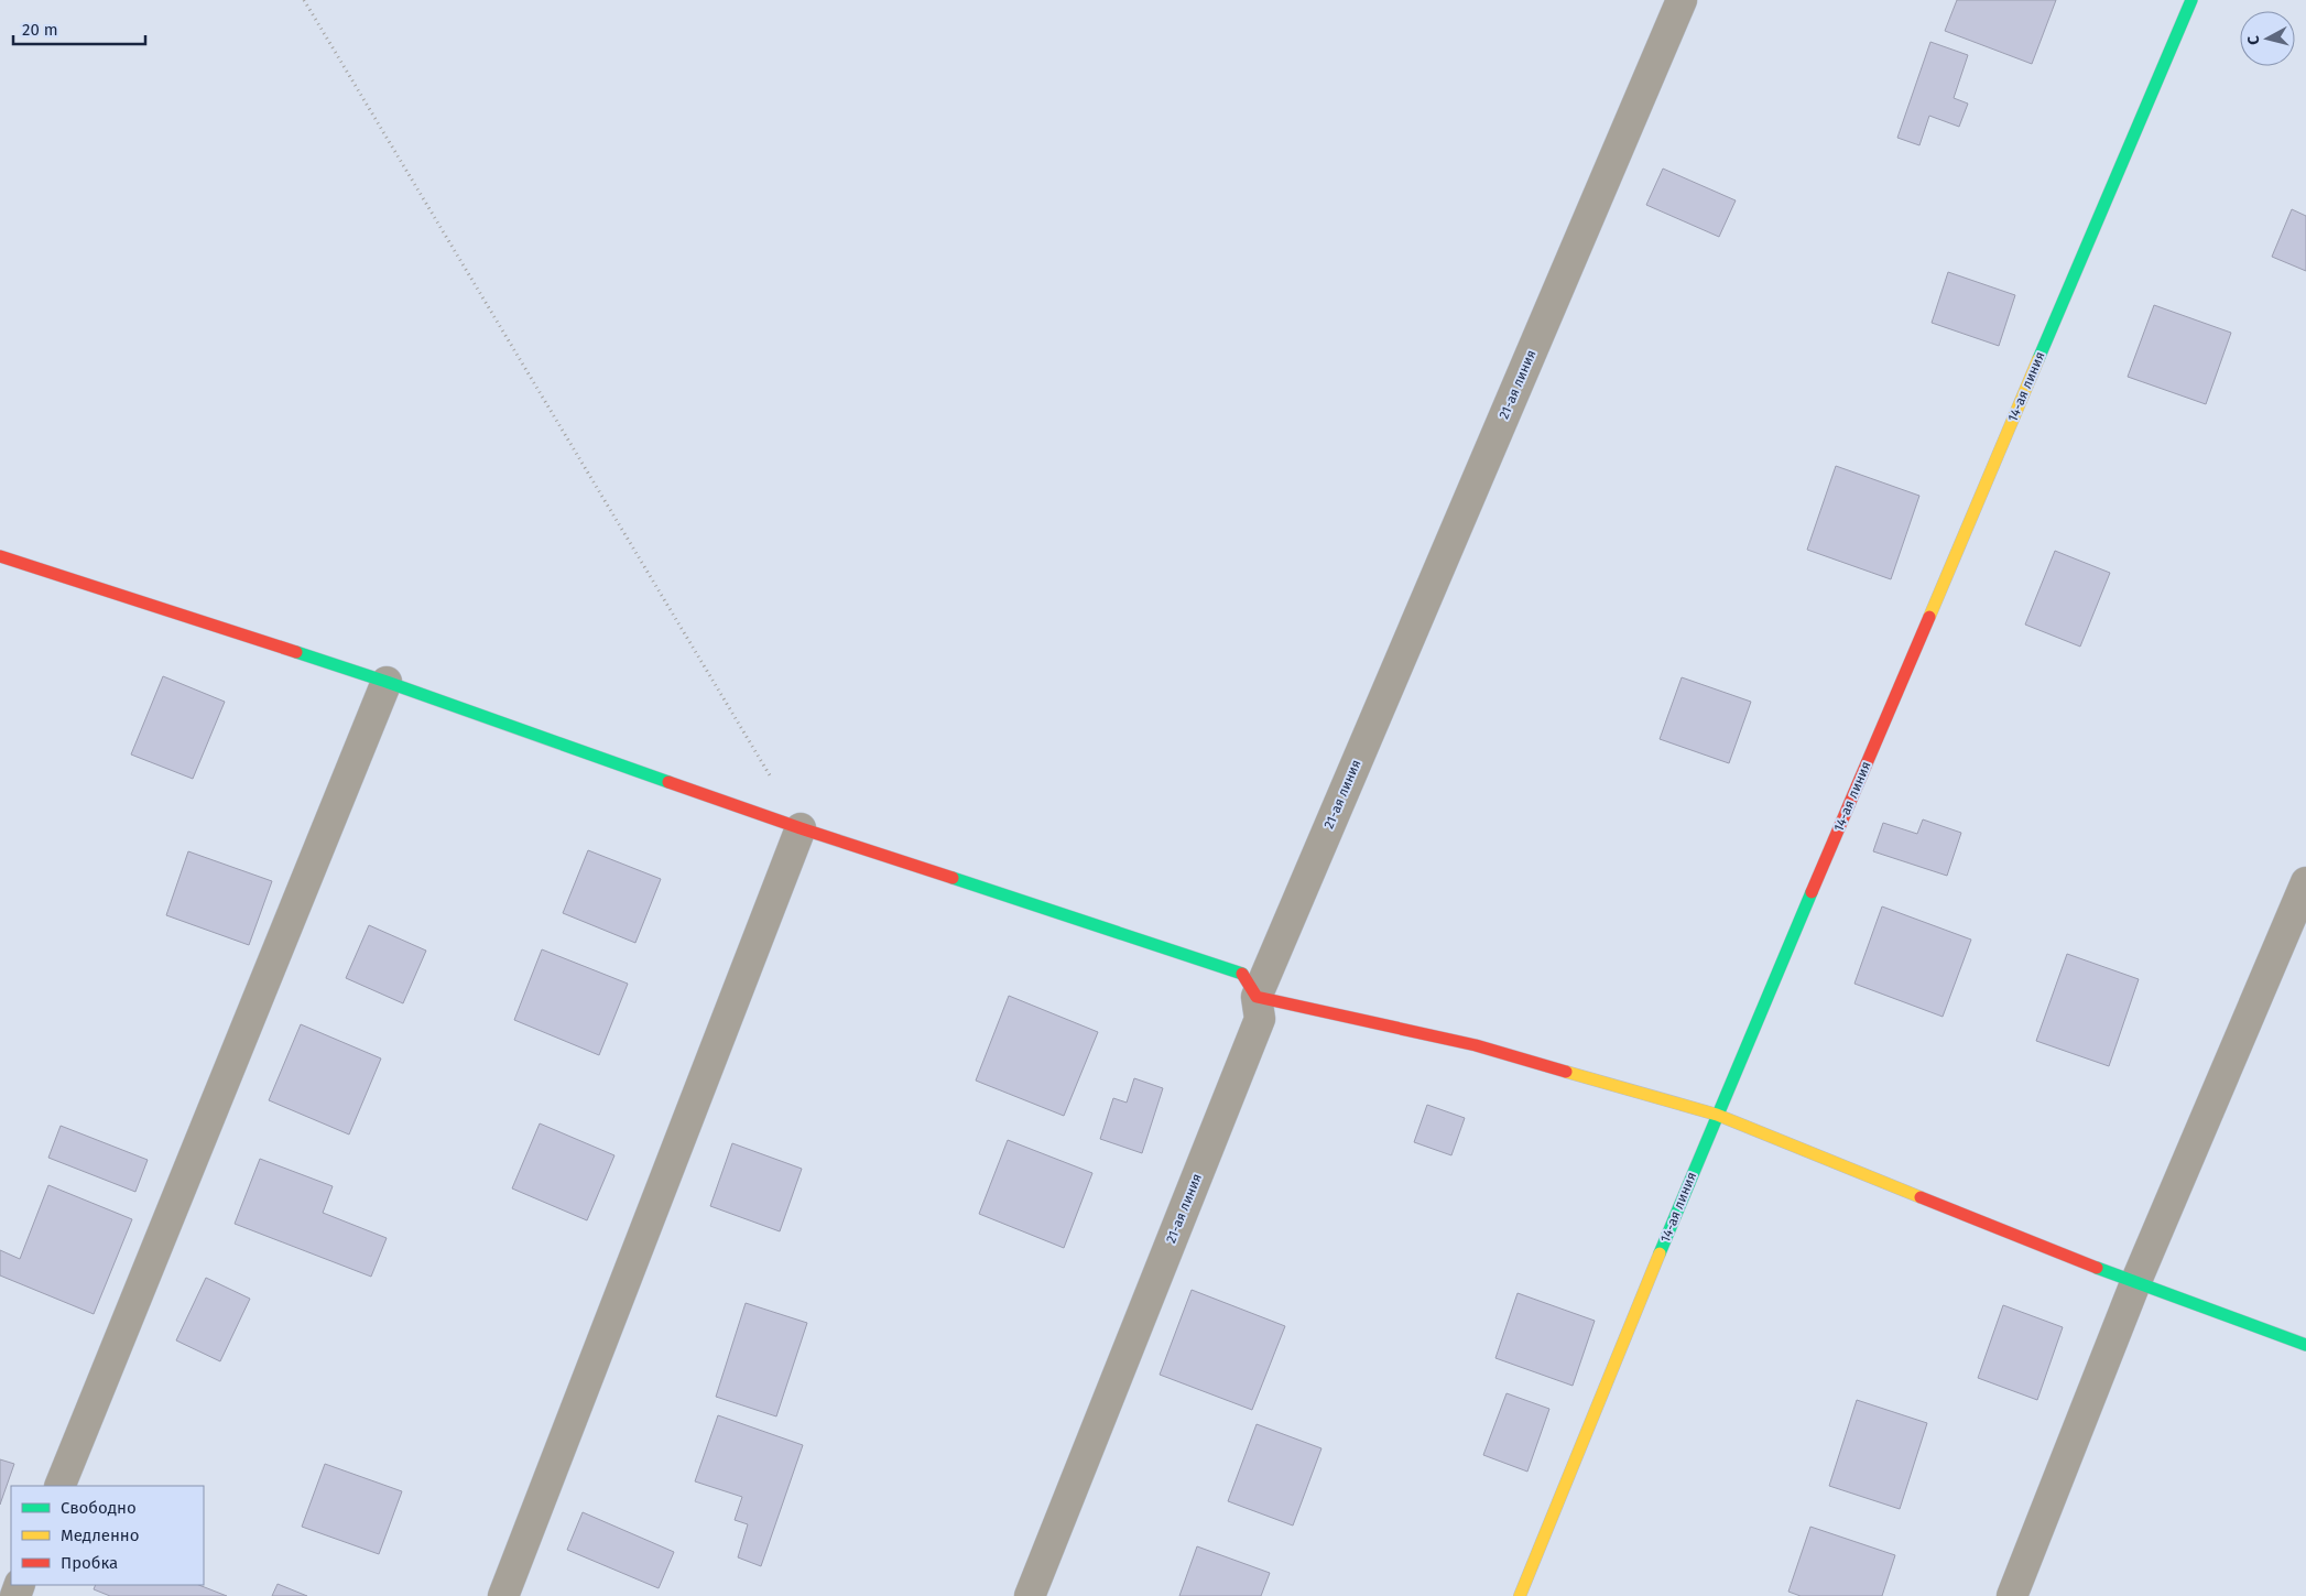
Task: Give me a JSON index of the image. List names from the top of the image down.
{
  "streets": {
    "street": ["21-ая линия", "14-ая линия"]
  },
  "legend": ["Свободно", "Медленно", "Пробка"],
  "scale_bar": "20 m",
  "north": "left"
}
